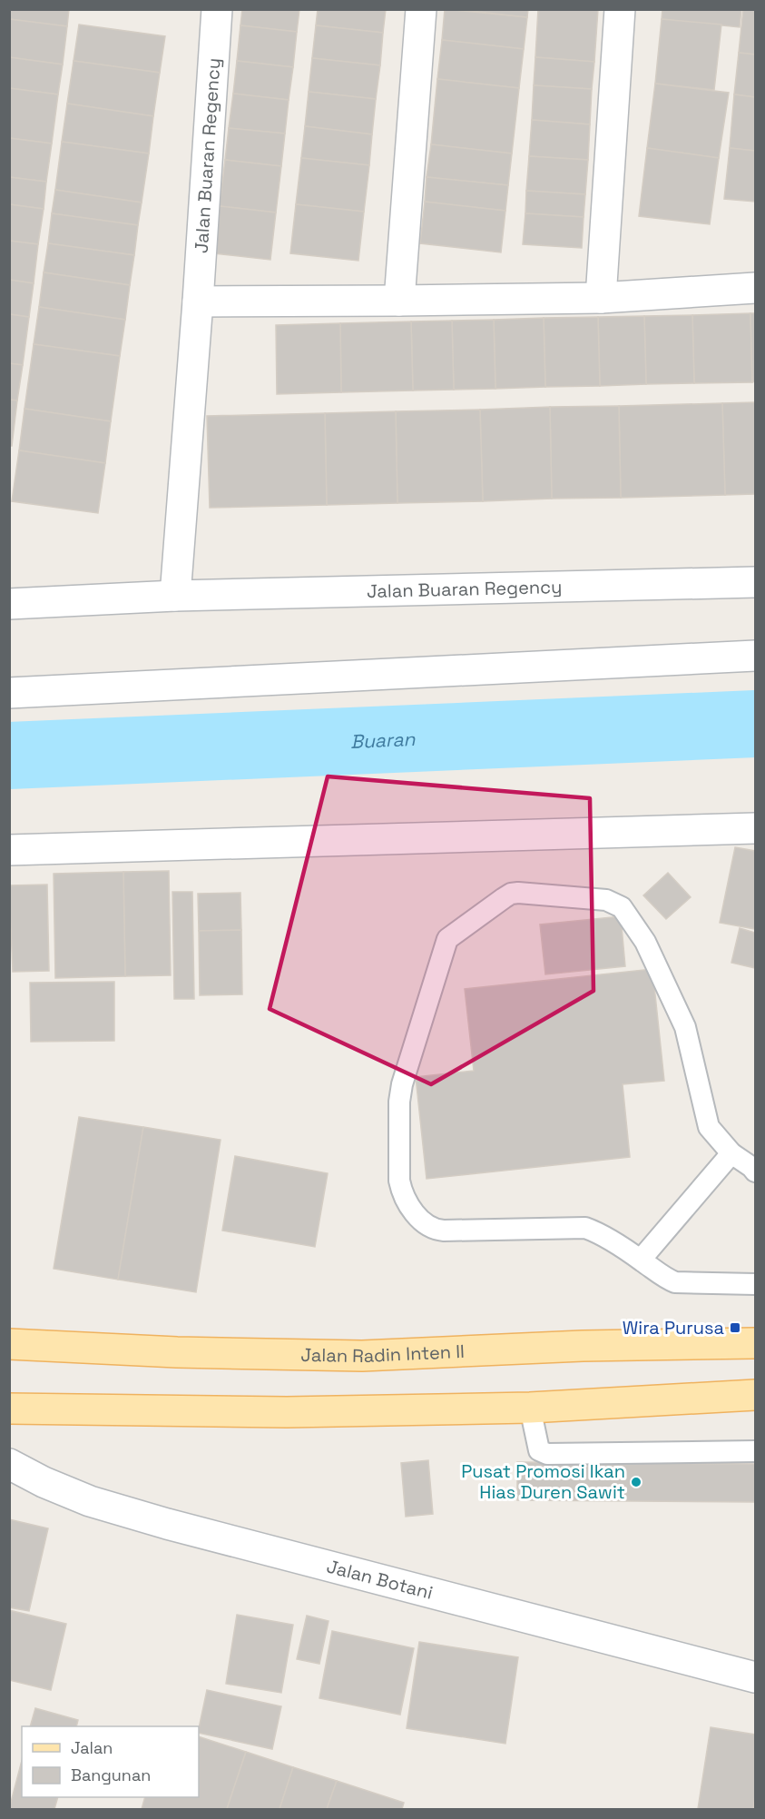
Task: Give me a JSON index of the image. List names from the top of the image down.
{
  "streets": {
    "main road": ["Jalan Radin Inten II"],
    "street": ["Jalan Buaran Regency", "Jalan Botani"]
  },
  "water": ["Buaran"],
  "places": {
    "transit": ["Wira Purusa"],
    "other": ["Pusat Promosi Ikan Hias Duren Sawit"]
  },
  "legend": ["Jalan", "Bangunan"]
}
